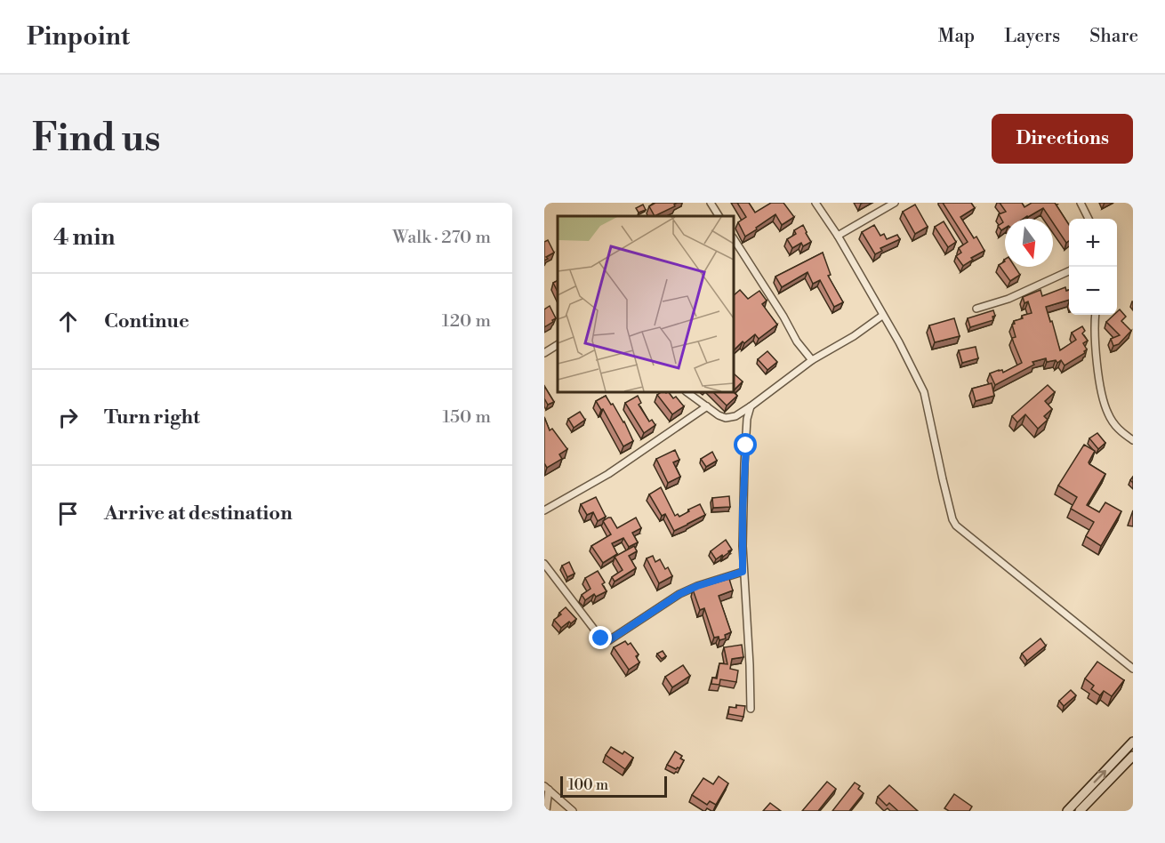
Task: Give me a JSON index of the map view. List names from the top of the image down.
{
  "scale_bar": "100 m",
  "north": "bottom",
  "page": {
    "header": "Pinpoint",
    "nav": ["Map", "Layers", "Share"],
    "buttons": "Directions",
    "title": "Find us",
    "heading": ["4 min", "Walk · 270 m"],
    "map_buttons": ["+", "−"],
    "list": [
      ["Continue", "120 m"],
      ["Turn right", "150 m"],
      "Arrive at destination"
    ],
    "scale": "100 m"
  }
}
